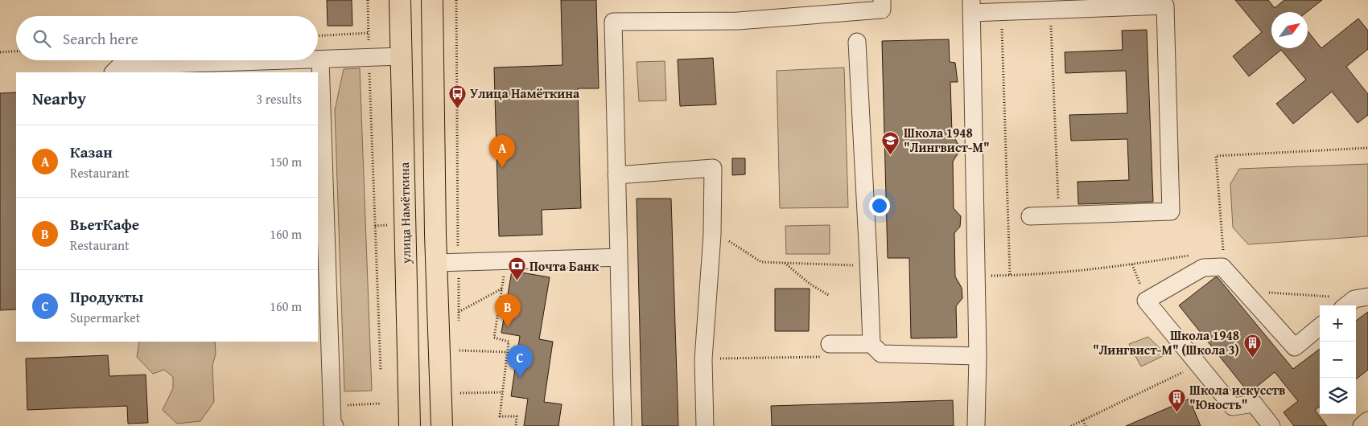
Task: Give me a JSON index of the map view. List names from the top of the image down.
{
  "streets": {
    "main road": ["улица Намёткина"]
  },
  "places": {
    "bus stop": ["Улица Намёткина"],
    "school or university": ["Школа 1948 \"Лингвист-М\""],
    "bank": ["Почта Банк"],
    "building": ["Школа 1948 \"Лингвист-М\" (Школа 3)", "Школа искусств \"Юность\""]
  },
  "north": "top right",
  "page": {
    "search": "Search here",
    "heading": ["Nearby", "3 results"],
    "list": [
      {
        "mark": "A",
        "name": "Казан",
        "note": "Restaurant",
        "value": "150 m"
      },
      {
        "mark": "B",
        "name": "ВьетКафе",
        "note": "Restaurant",
        "value": "160 m"
      },
      {
        "mark": "C",
        "name": "Продукты",
        "note": "Supermarket",
        "value": "160 m"
      }
    ],
    "pins": ["A", "B", "C"],
    "map_buttons": ["+", "−"]
  }
}
